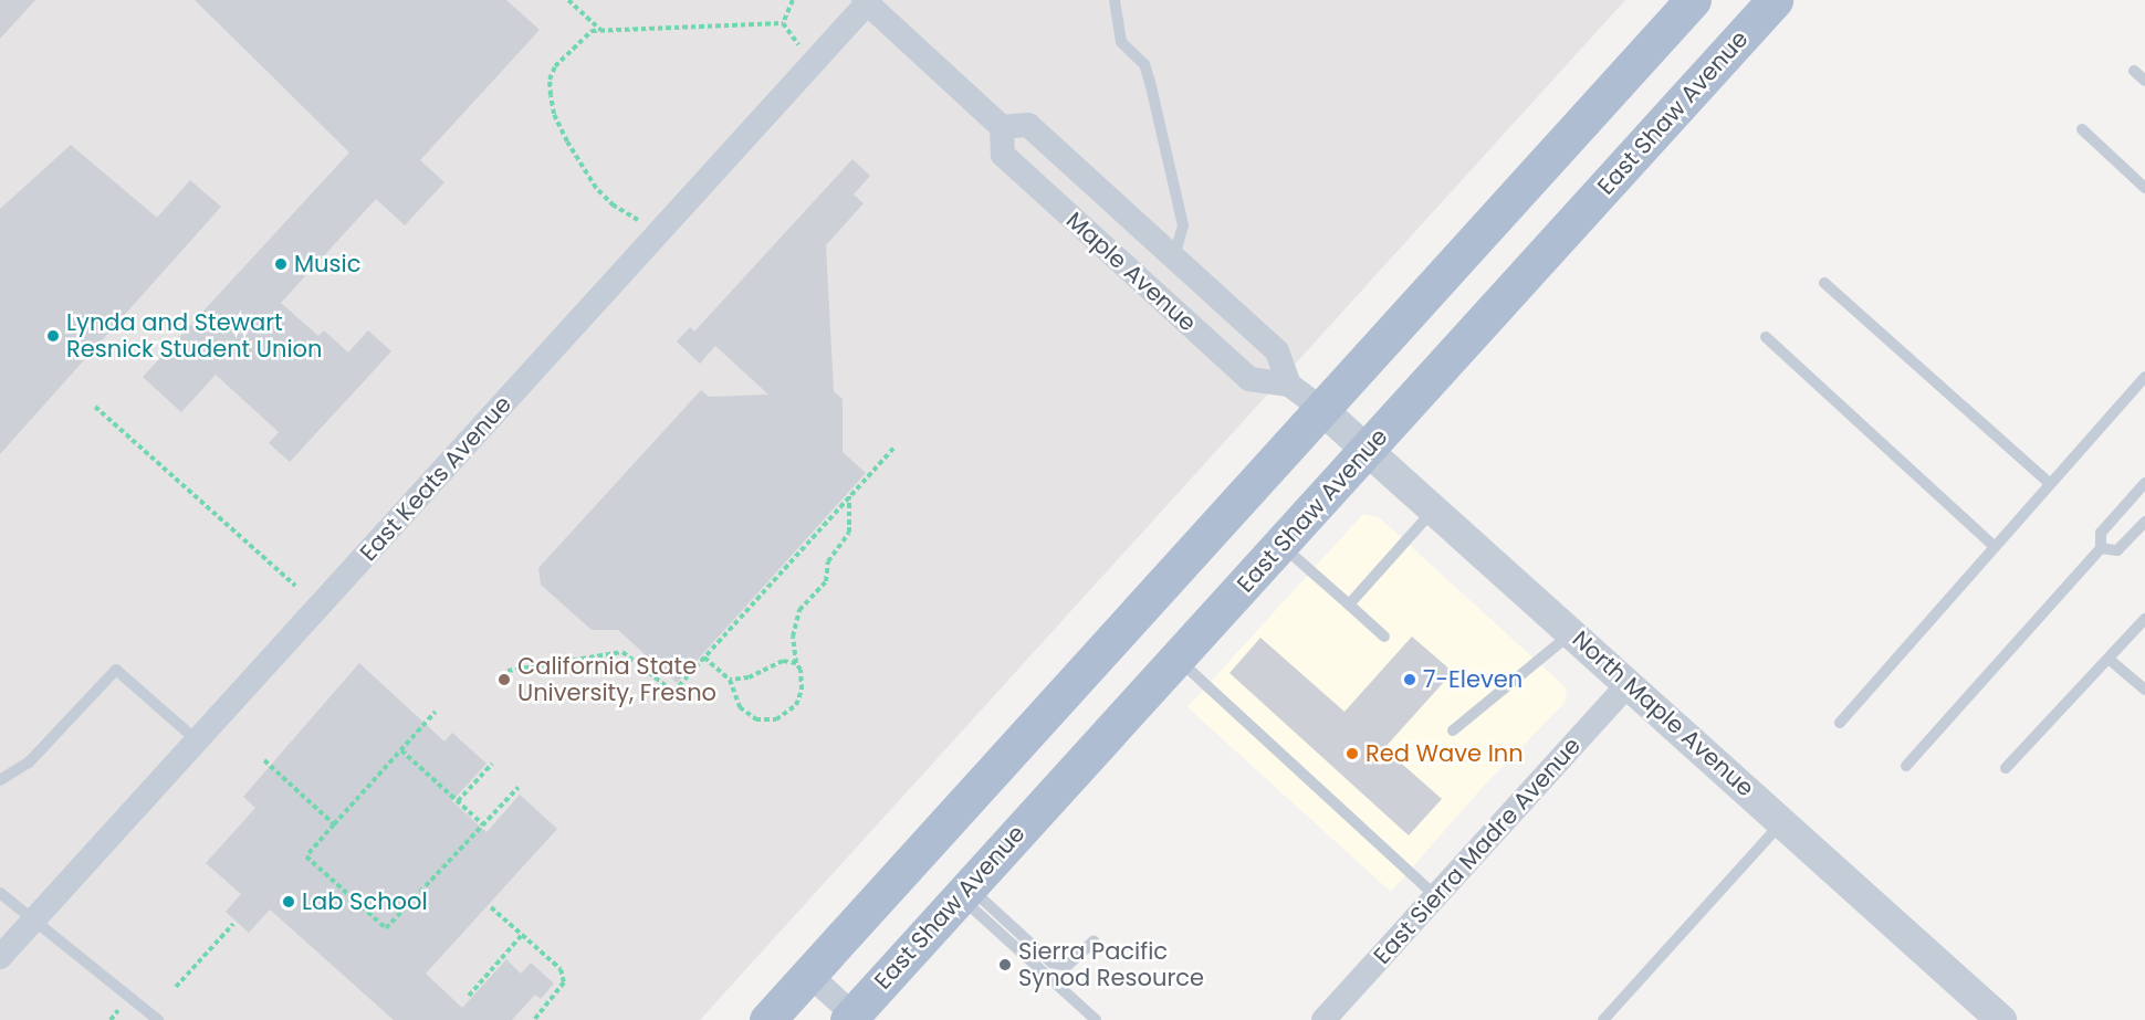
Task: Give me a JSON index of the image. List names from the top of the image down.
{
  "streets": {
    "main road": ["East Shaw Avenue"],
    "street": [
      "Maple Avenue",
      "East Keats Avenue",
      "North Maple Avenue",
      "East Sierra Madre Avenue"
    ]
  },
  "crossings": [
    ["East Shaw Avenue", "North Maple Avenue"],
    ["Maple Avenue", "North Maple Avenue"],
    ["North Maple Avenue", "East Sierra Madre Avenue"]
  ],
  "places": [
    "Music",
    "Lynda and Stewart Resnick Student Union",
    "California State University, Fresno",
    "7-Eleven",
    "Red Wave Inn",
    "Lab School",
    "Sierra Pacific Synod Resource"
  ]
}
